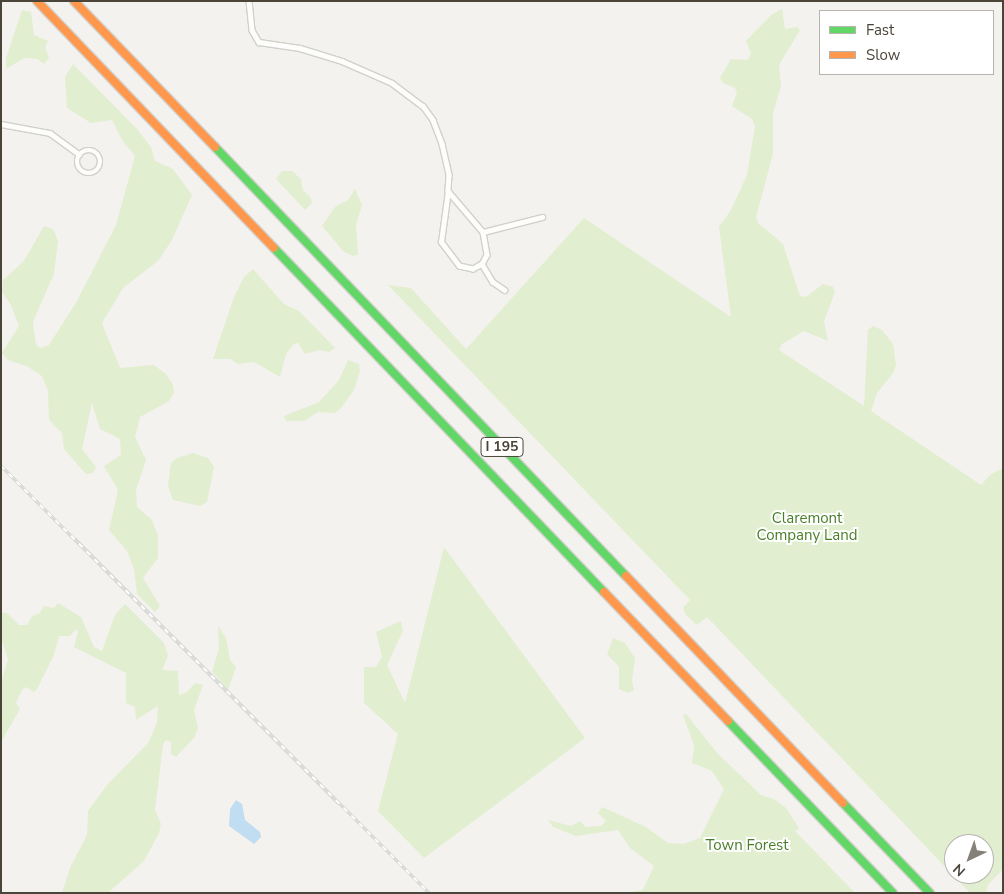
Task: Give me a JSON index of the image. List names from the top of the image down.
{
  "streets": {
    "highway": ["I 195"]
  },
  "parks": ["Claremont Company Land", "Town Forest"],
  "legend": ["Fast", "Slow"],
  "north": "bottom left"
}
